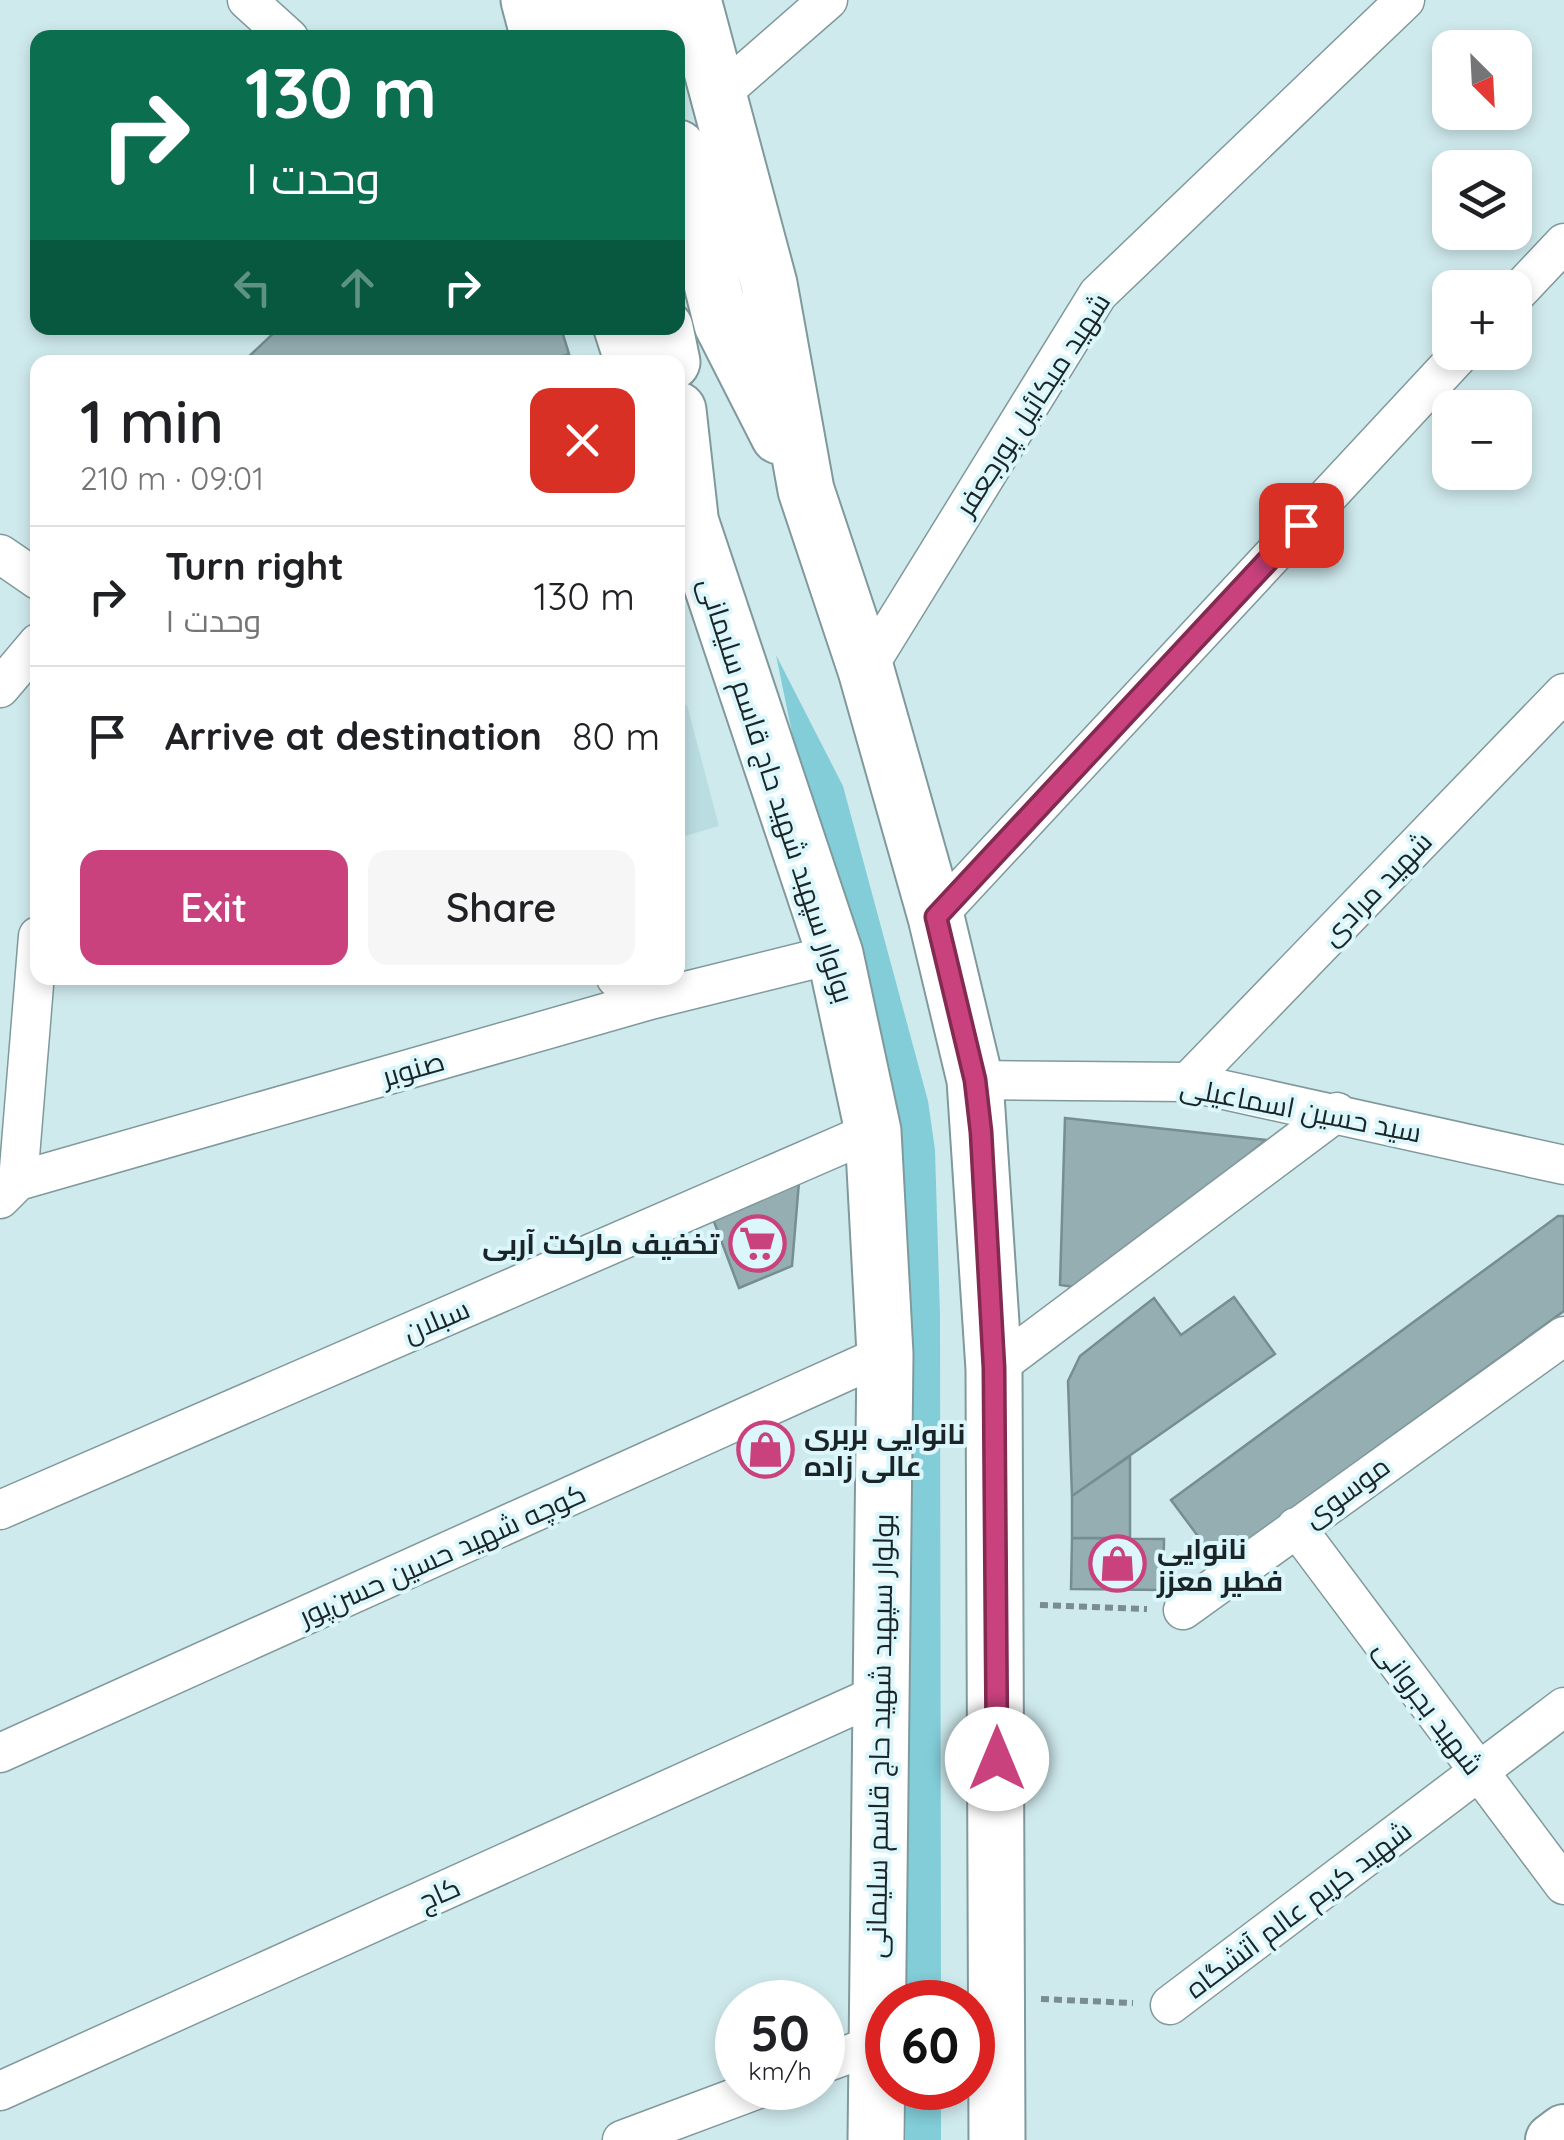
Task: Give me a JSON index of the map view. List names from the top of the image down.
{
  "streets": {
    "main road": ["بولوار سپهبد شهید حاج قاسم سلیمانی"],
    "street": [
      "شهید میکائیل پورجعفر",
      "شهید مرادی",
      "صنوبر",
      "سید حسین اسماعیلی",
      "سبلان",
      "موسوی",
      "کوچه شهید حسین حسن‌پور",
      "شهید بجروانی",
      "کاج",
      "شهید کریم عالم آتشگاه"
    ]
  },
  "crossings": [
    ["بولوار سپهبد شهید حاج قاسم سلیمانی", "صنوبر"],
    ["بولوار سپهبد شهید حاج قاسم سلیمانی", "سبلان"],
    ["بولوار سپهبد شهید حاج قاسم سلیمانی", "کوچه شهید حسین حسن‌پور"],
    ["بولوار سپهبد شهید حاج قاسم سلیمانی", "کاج"],
    ["شهید مرادی", "سید حسین اسماعیلی"],
    ["موسوی", "شهید بجروانی"],
    ["شهید بجروانی", "شهید کریم عالم آتشگاه"]
  ],
  "places": {
    "supermarket": ["تخفیف مارکت آربی"],
    "shop": ["نانوایی بربری عالی زاده", "نانوایی فطیر معزز"]
  },
  "north": "bottom right",
  "page": {
    "map_buttons": ["+", "−"],
    "turn": ["130 m", "وحدت ۱"],
    "heading": ["1 min", "210 m · 09:01"],
    "list": [
      {
        "name": "Turn right",
        "note": "وحدت ۱",
        "value": "130 m"
      },
      {
        "name": "Arrive at destination",
        "value": "80 m"
      }
    ],
    "buttons": ["Exit", "Share"],
    "speed": "50 km/h",
    "limit": "60"
  }
}
